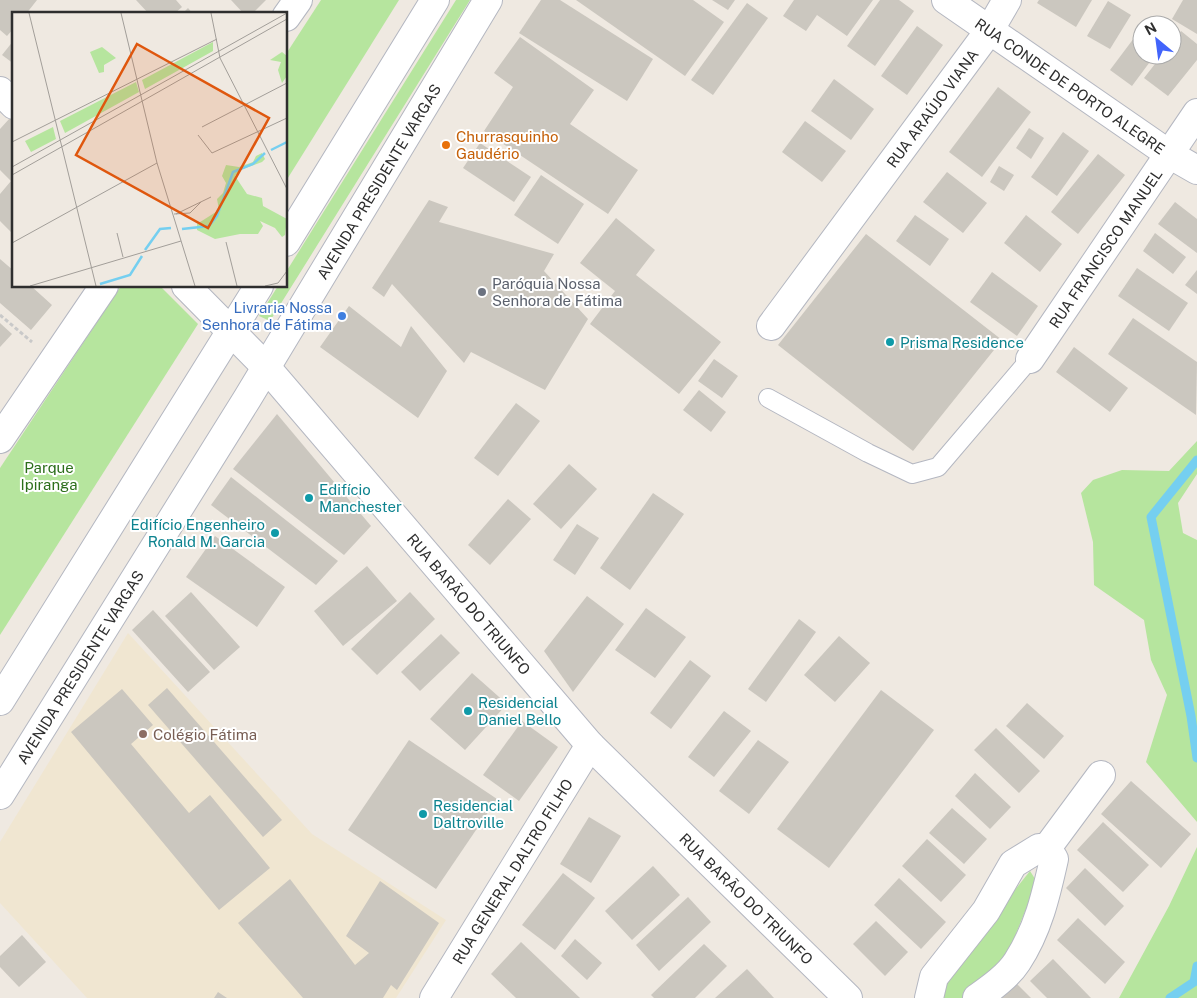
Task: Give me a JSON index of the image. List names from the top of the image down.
{
  "streets": {
    "street": [
      "RUA CONDE DE PORTO ALEGRE",
      "RUA ARAÚJO VIANA",
      "AVENIDA PRESIDENTE VARGAS",
      "RUA FRANCISCO MANUEL",
      "RUA BARÃO DO TRIUNFO",
      "RUA GENERAL DALTRO FILHO"
    ]
  },
  "crossings": [
    ["RUA CONDE DE PORTO ALEGRE", "RUA ARAÚJO VIANA"],
    ["RUA CONDE DE PORTO ALEGRE", "RUA FRANCISCO MANUEL"],
    ["AVENIDA PRESIDENTE VARGAS", "RUA BARÃO DO TRIUNFO"],
    ["RUA BARÃO DO TRIUNFO", "RUA GENERAL DALTRO FILHO"]
  ],
  "parks": ["Parque Ipiranga"],
  "places": [
    "Churrasquinho Gaudério",
    "Paróquia Nossa Senhora de Fátima",
    "Livraria Nossa Senhora de Fátima",
    "Prisma Residence",
    "Edifício Manchester",
    "Edifício Engenheiro Ronald M. Garcia",
    "Residencial Daniel Bello",
    "Colégio Fátima",
    "Residencial Daltroville"
  ],
  "north": "top left"
}
